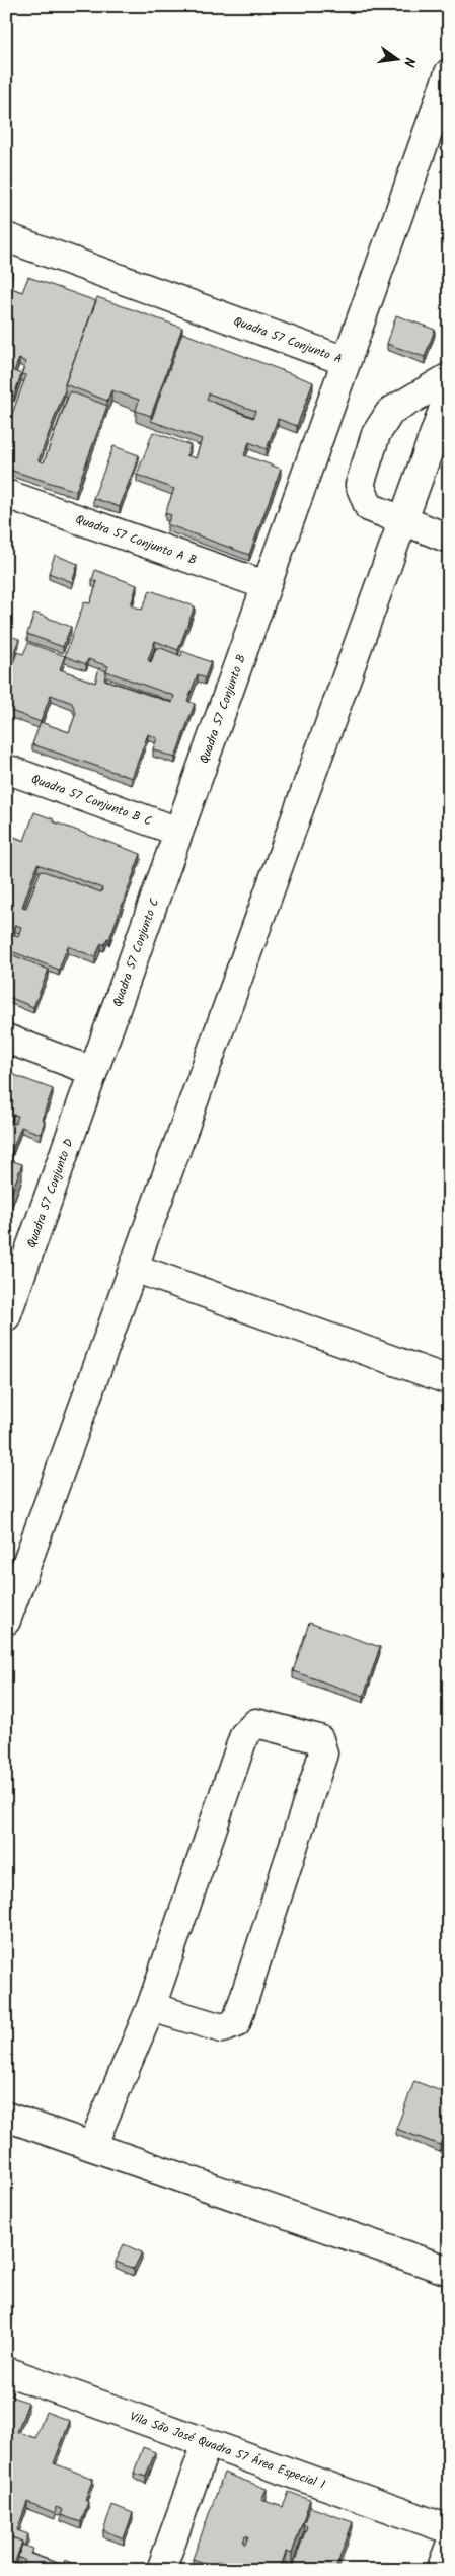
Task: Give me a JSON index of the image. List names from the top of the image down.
{
  "streets": {
    "street": [
      "Quadra 57 Conjunto A",
      "Quadra 57 Conjunto A B",
      "Quadra 57 Conjunto B",
      "Quadra 57 Conjunto B C",
      "Quadra 57 Conjunto C",
      "Quadra 57 Conjunto D",
      "Vila São José Quadra 57 Área Especial 1"
    ]
  },
  "crossings": [
    ["Quadra 57 Conjunto A", "Quadra 57 Conjunto A B"],
    ["Quadra 57 Conjunto A", "Quadra 57 Conjunto B"],
    ["Quadra 57 Conjunto A B", "Quadra 57 Conjunto B"],
    ["Quadra 57 Conjunto B", "Quadra 57 Conjunto B C"],
    ["Quadra 57 Conjunto B", "Quadra 57 Conjunto C"],
    ["Quadra 57 Conjunto B C", "Quadra 57 Conjunto C"],
    ["Quadra 57 Conjunto C", "Quadra 57 Conjunto D"]
  ],
  "north": "right"
}
